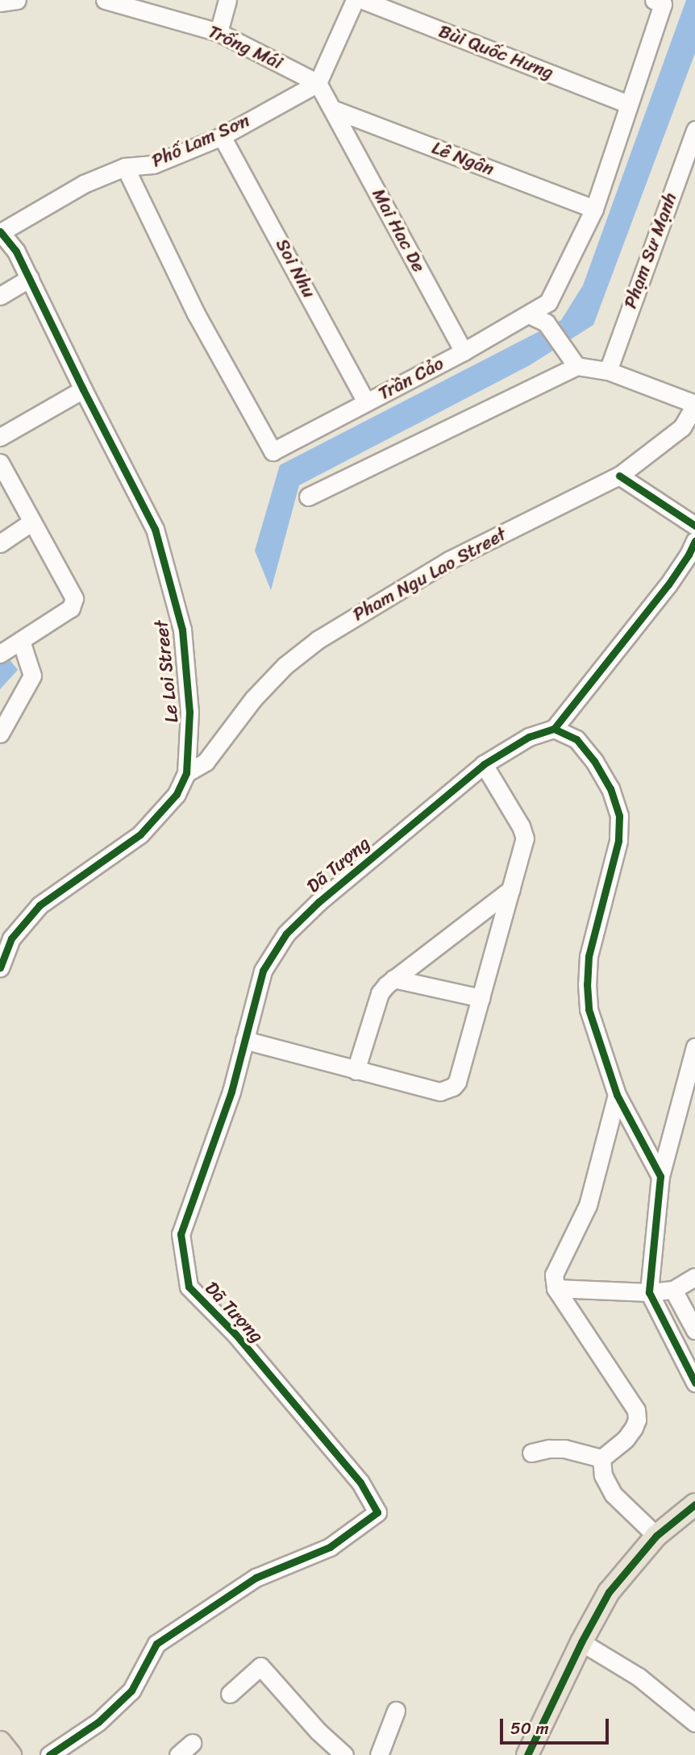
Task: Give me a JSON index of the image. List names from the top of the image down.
{
  "streets": {
    "street": [
      "Trống Mái",
      "Bùi Quốc Hưng",
      "Phố Lam Sơn",
      "Lê Ngân",
      "Mai Hac De",
      "Phạm Sư Mạnh",
      "Soi Nhu",
      "Trần Cảo",
      "Pham Ngu Lao Street",
      "Le Loi Street",
      "Dã Tượng"
    ]
  },
  "crossings": [
    ["Trống Mái", "Phố Lam Sơn"],
    ["Trống Mái", "Mai Hac De"],
    ["Bùi Quốc Hưng", "Trần Cảo"],
    ["Phố Lam Sơn", "Mai Hac De"],
    ["Phố Lam Sơn", "Soi Nhu"],
    ["Phố Lam Sơn", "Trần Cảo"],
    ["Phố Lam Sơn", "Le Loi Street"],
    ["Lê Ngân", "Mai Hac De"],
    ["Lê Ngân", "Trần Cảo"],
    ["Mai Hac De", "Trần Cảo"],
    ["Soi Nhu", "Trần Cảo"],
    ["Pham Ngu Lao Street", "Le Loi Street"]
  ],
  "scale_bar": "50 m"
}
